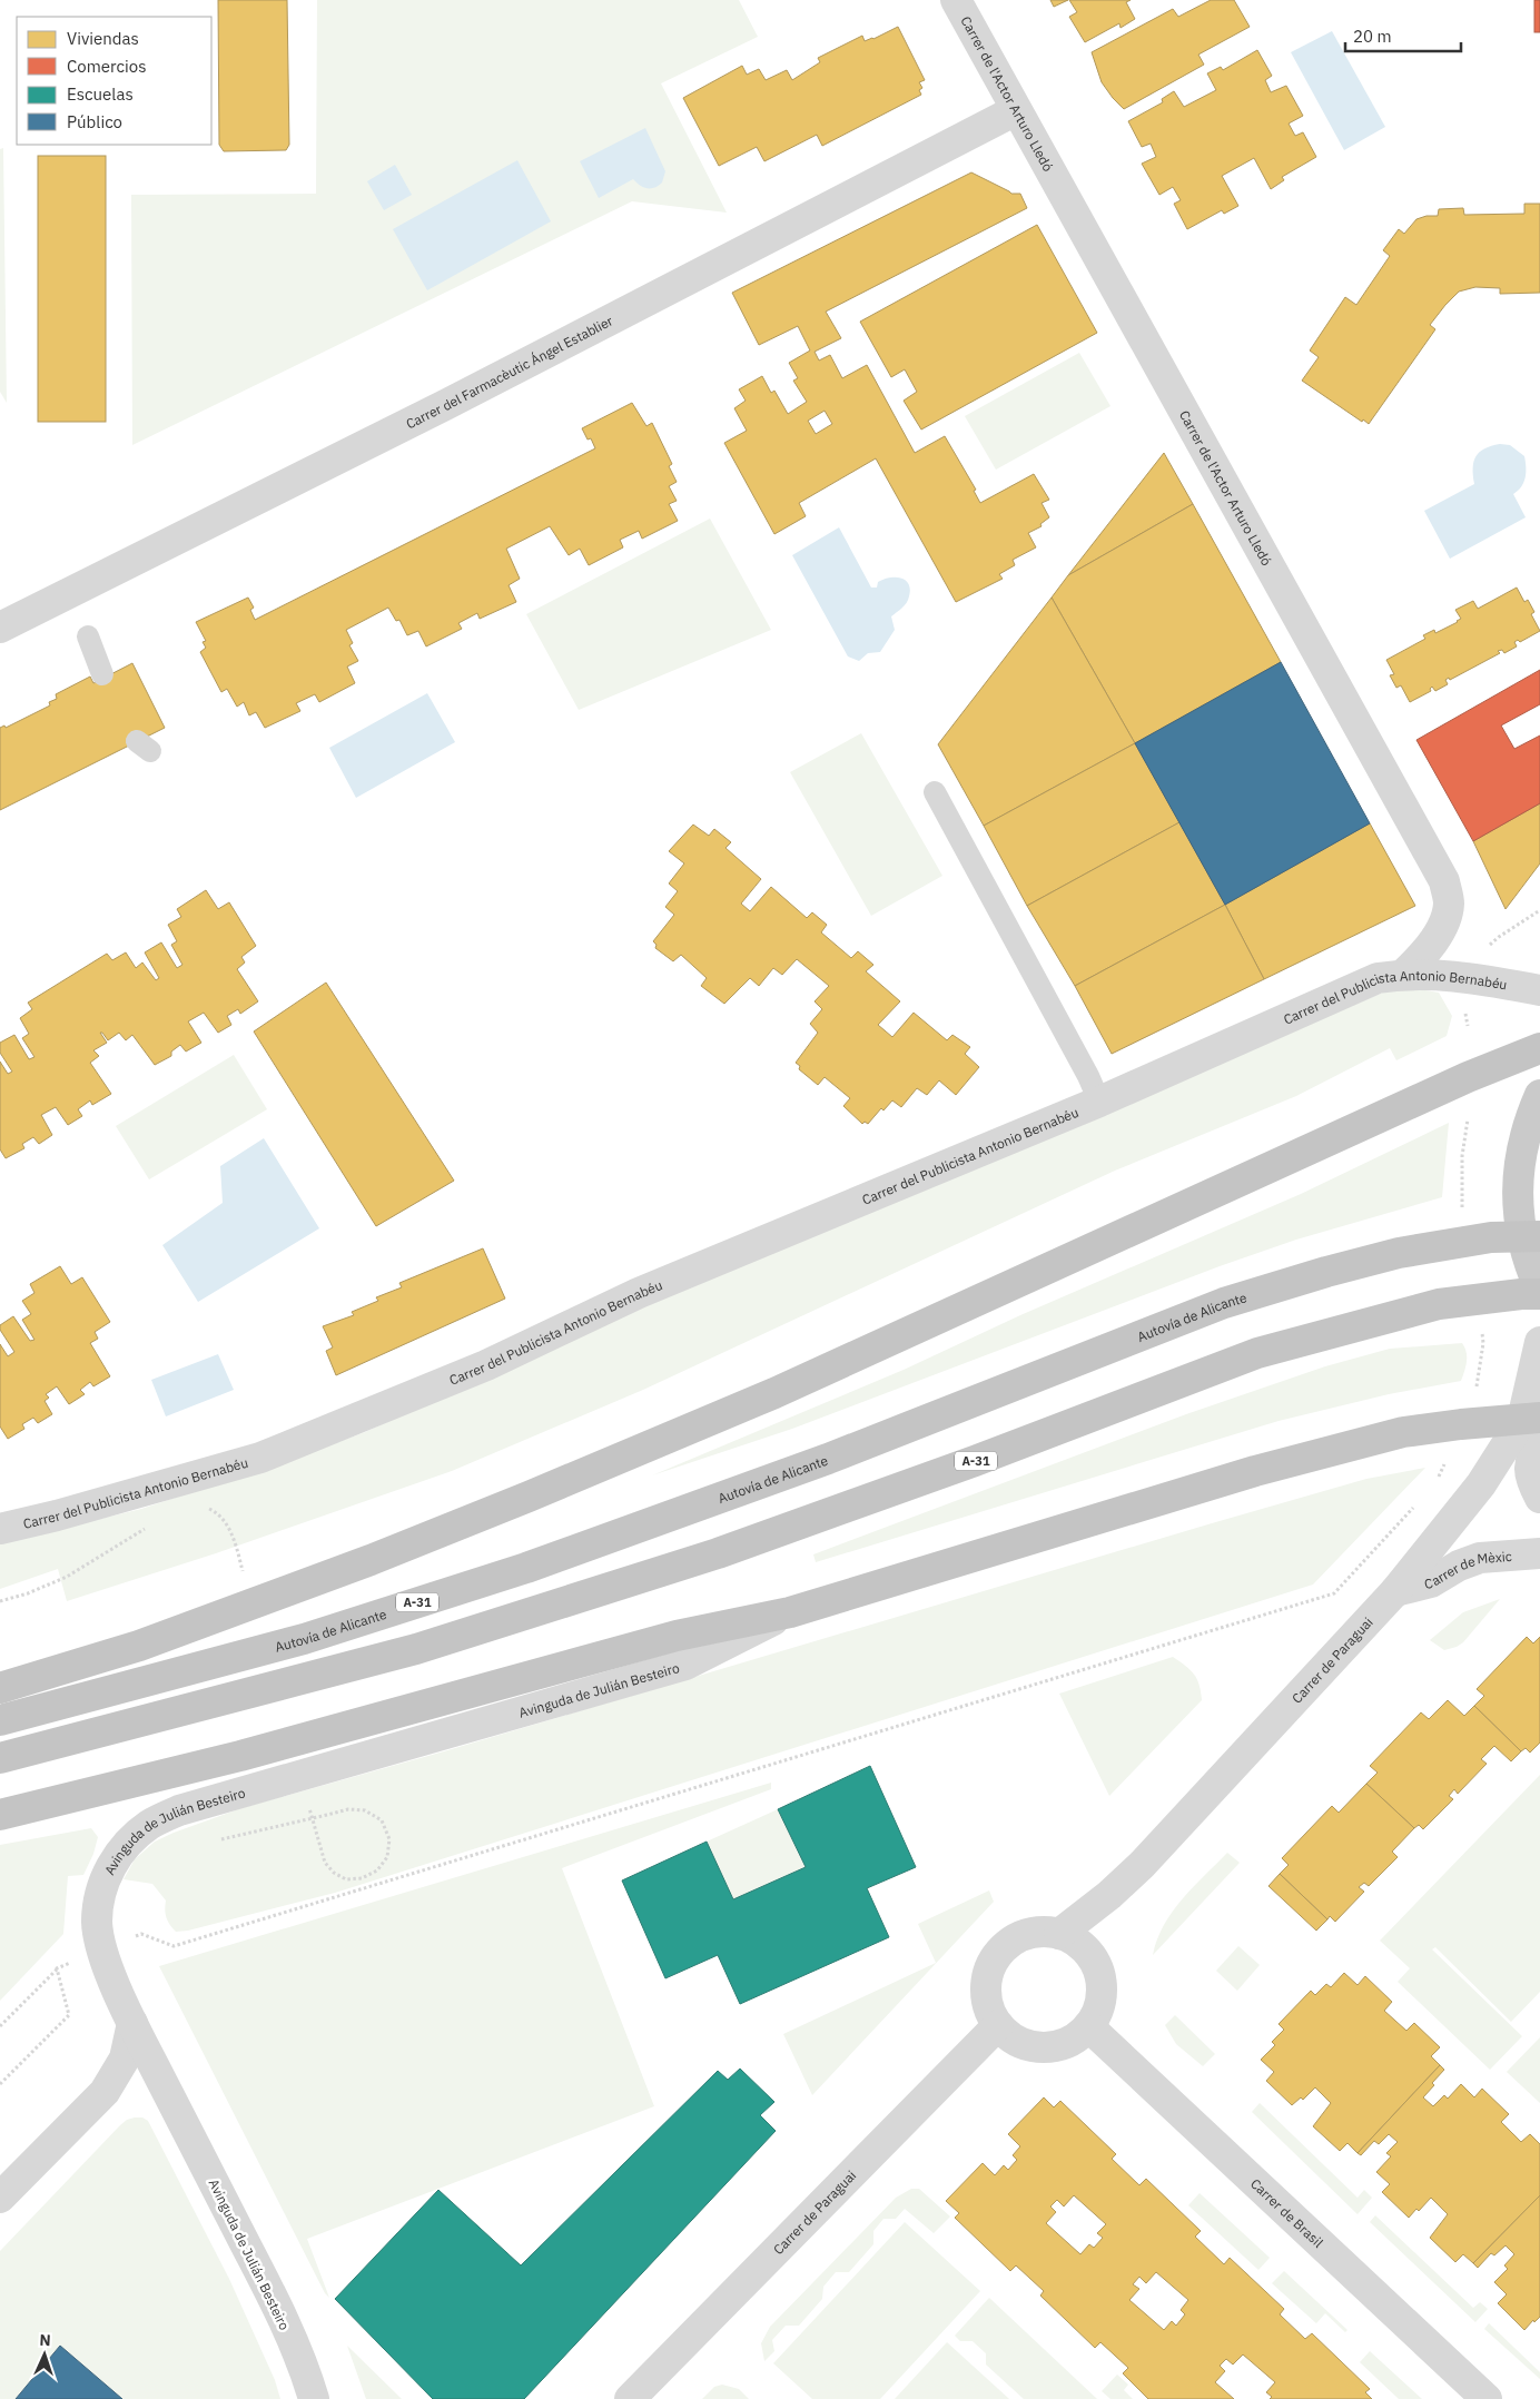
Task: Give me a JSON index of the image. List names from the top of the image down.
{
  "streets": {
    "highway": ["Autovía de Alicante", "A-31"],
    "street": [
      "Carrer de l'Actor Arturo Lledó",
      "Carrer del Farmacèutic Ángel Establier",
      "Carrer del Publicista Antonio Bernabéu",
      "Carrer de Mèxic",
      "Carrer de Paraguai",
      "Avinguda de Julián Besteiro",
      "Carrer de Brasil"
    ]
  },
  "crossings": [
    ["Carrer de l'Actor Arturo Lledó", "Carrer del Farmacèutic Ángel Establier"],
    ["Carrer de l'Actor Arturo Lledó", "Carrer del Publicista Antonio Bernabéu"],
    ["Carrer de Mèxic", "Carrer de Paraguai"],
    ["Carrer de Paraguai", "Carrer de Brasil"]
  ],
  "legend": [
    "Viviendas",
    "Comercios",
    "Escuelas",
    "Público"
  ],
  "scale_bar": "20 m",
  "north": "top"
}
